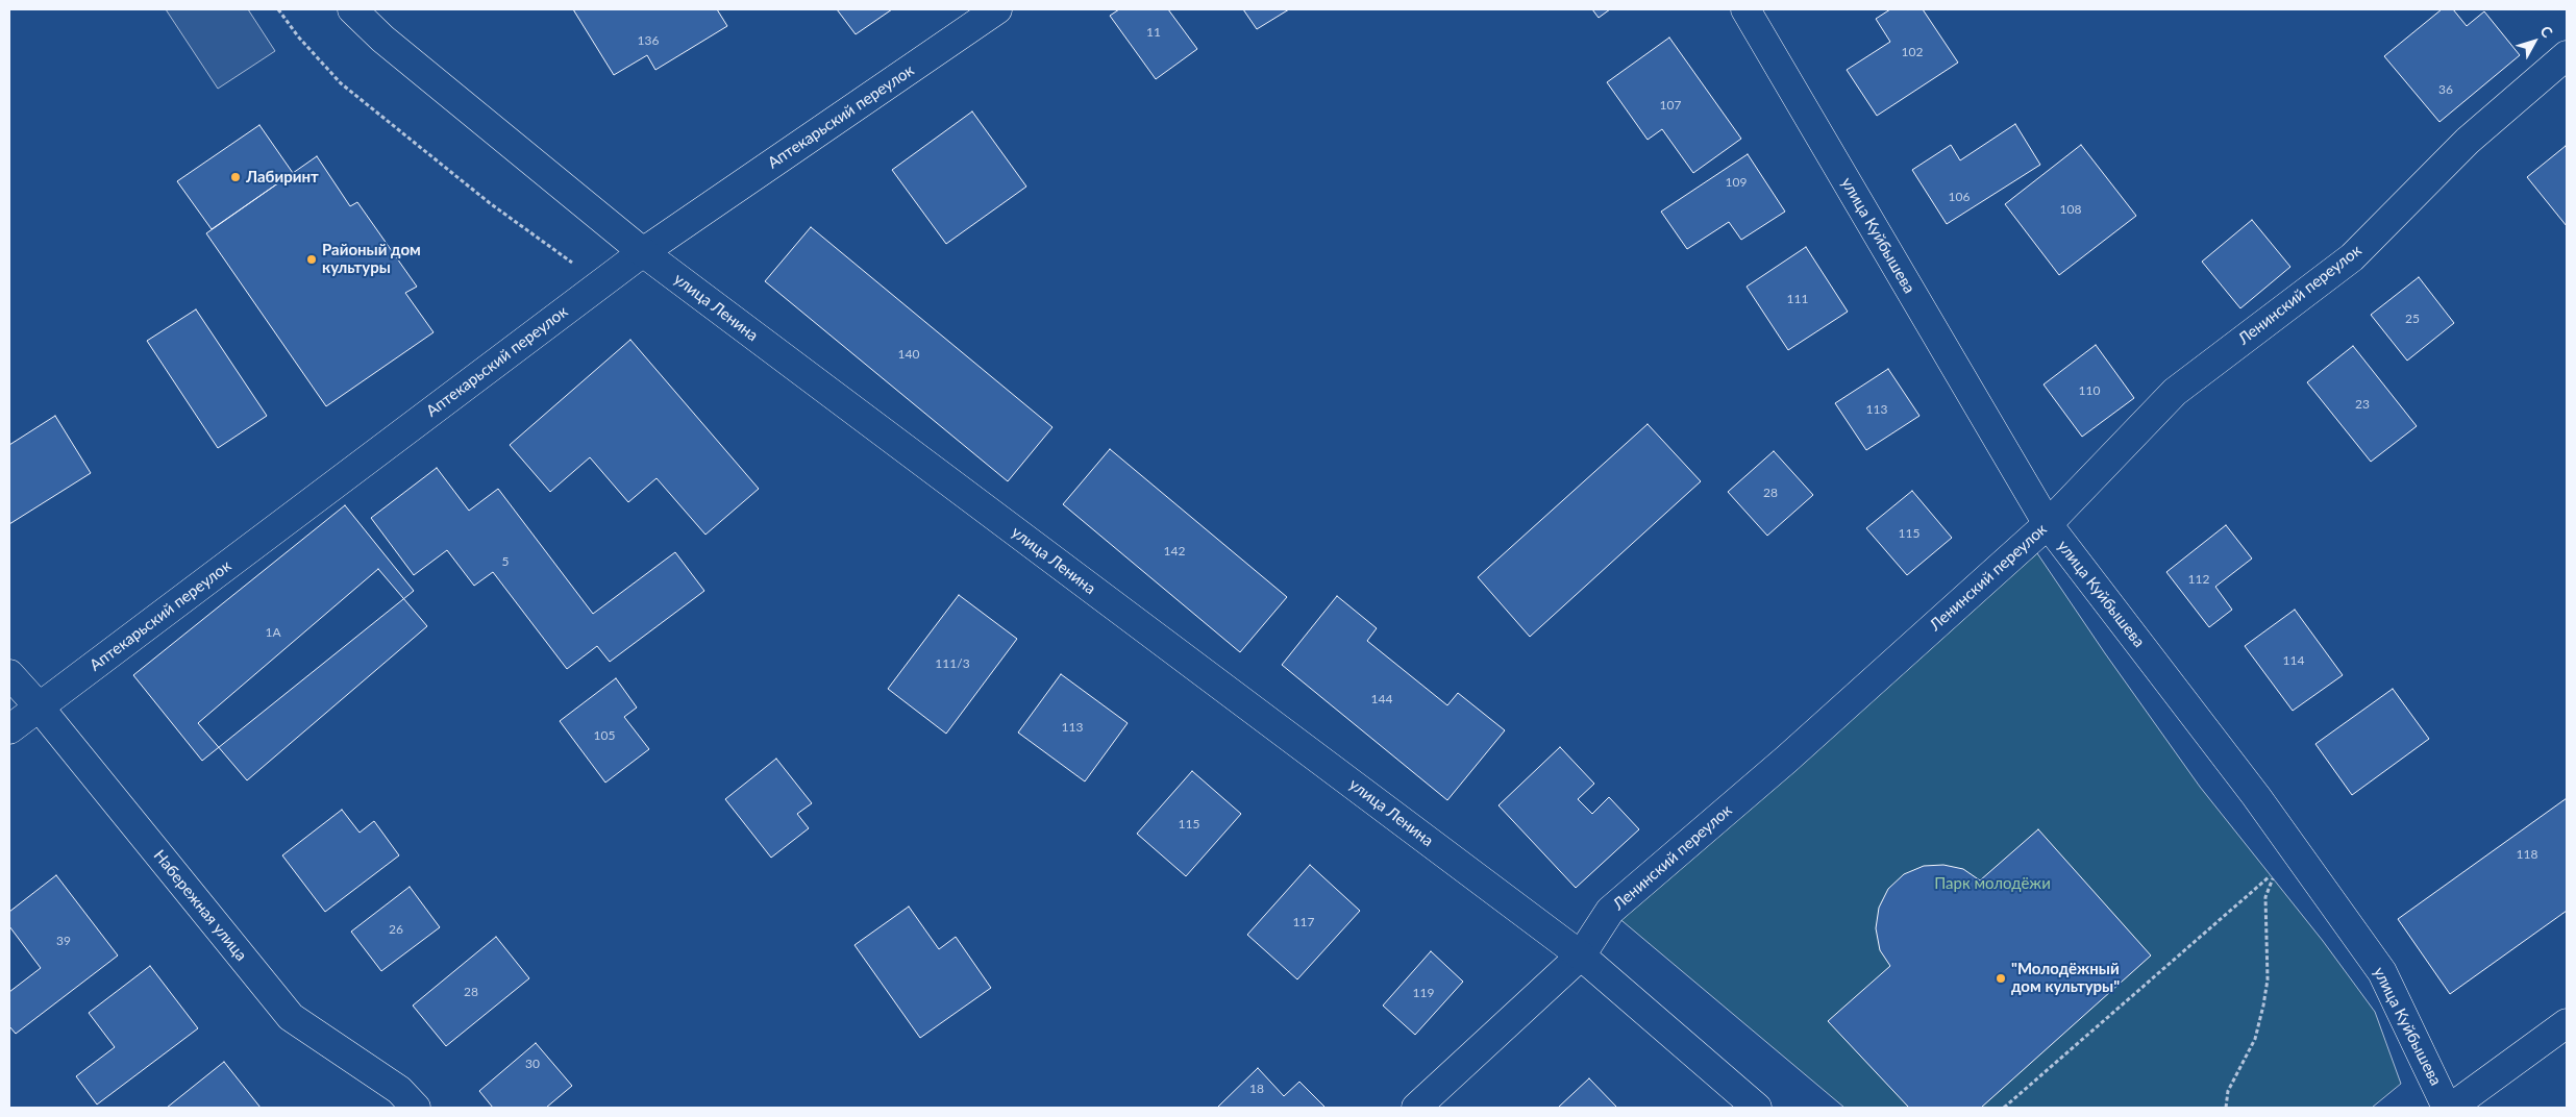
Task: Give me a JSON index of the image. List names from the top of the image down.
{
  "streets": {
    "street": [
      "Аптекарьский переулок",
      "улица Куйбышева",
      "Ленинский переулок",
      "улица Ленина",
      "Набережная улица"
    ]
  },
  "crossings": [
    ["Аптекарьский переулок", "улица Ленина"],
    ["Аптекарьский переулок", "Набережная улица"],
    ["улица Куйбышева", "Ленинский переулок"],
    ["Ленинский переулок", "улица Ленина"]
  ],
  "parks": ["Парк молодёжи"],
  "places": ["Лабиринт", "Районый дом культуры", "\"Молодёжный дом культуры\""],
  "house_numbers": [
    "11",
    "136",
    "102",
    "36",
    "107",
    "109",
    "106",
    "108",
    "111",
    "25",
    "140",
    "110",
    "23",
    "113",
    "28",
    "115",
    "142",
    "5",
    "112",
    "1А",
    "114",
    "111/3",
    "144",
    "113",
    "105",
    "115",
    "118",
    "117",
    "26",
    "39",
    "28",
    "119",
    "30",
    "18"
  ],
  "north": "top right"
}
